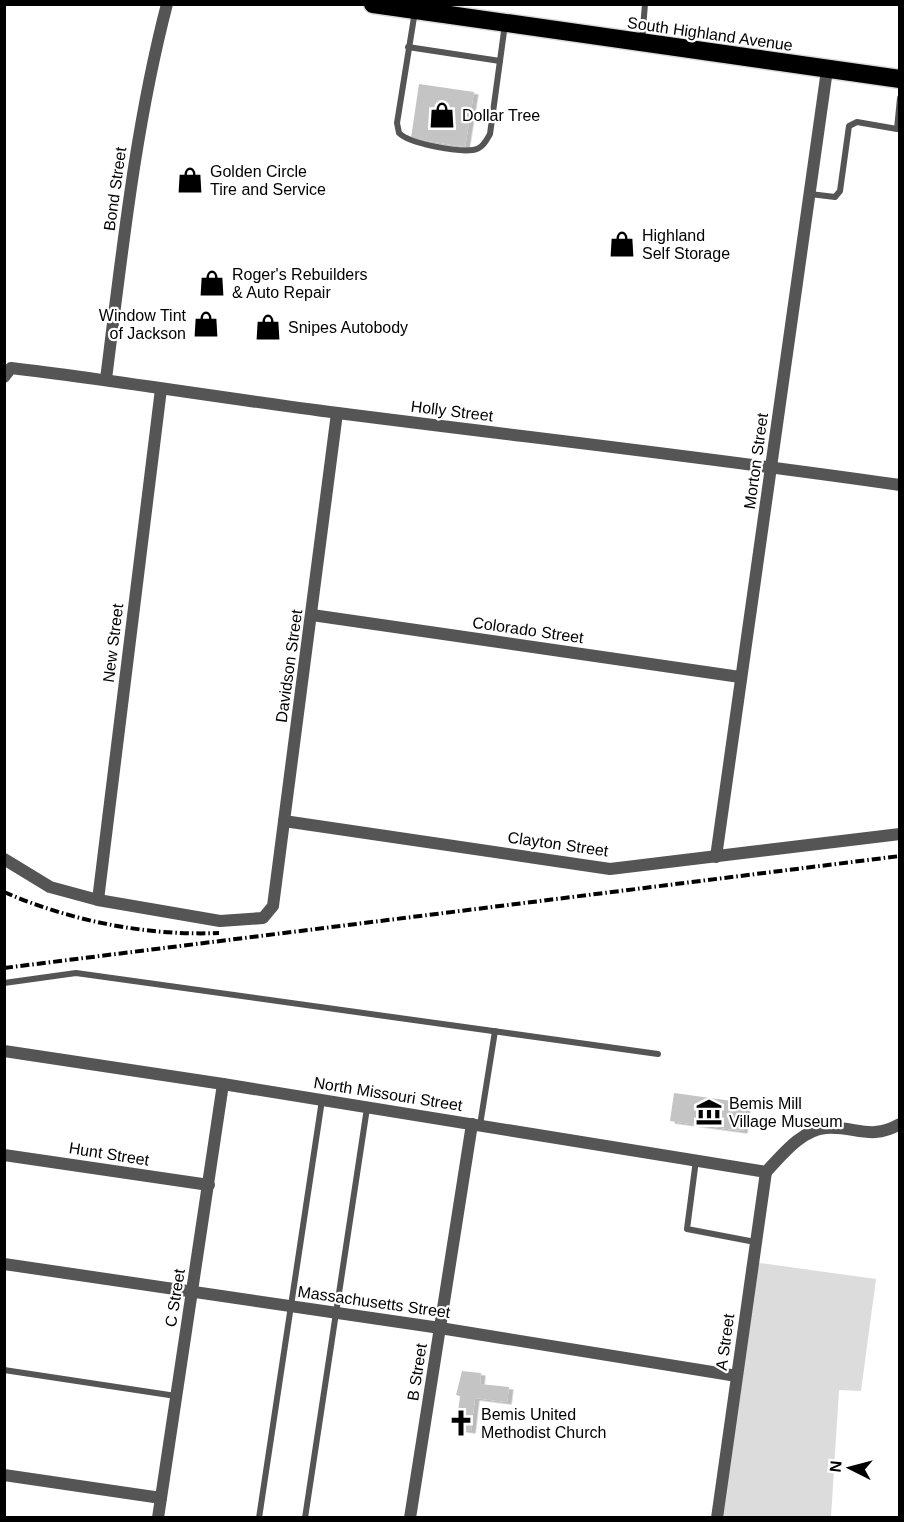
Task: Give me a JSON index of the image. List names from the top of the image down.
{
  "streets": {
    "highway": ["South Highland Avenue"],
    "street": [
      "Bond Street",
      "Holly Street",
      "Morton Street",
      "Colorado Street",
      "New Street",
      "Davidson Street",
      "Clayton Street",
      "North Missouri Street",
      "Hunt Street",
      "C Street",
      "Massachusetts Street",
      "A Street",
      "B Street"
    ]
  },
  "crossings": [
    ["South Highland Avenue", "Morton Street"],
    ["Bond Street", "Holly Street"],
    ["Holly Street", "Morton Street"],
    ["Holly Street", "New Street"],
    ["Holly Street", "Davidson Street"],
    ["Morton Street", "Colorado Street"],
    ["Morton Street", "Clayton Street"],
    ["Colorado Street", "Davidson Street"],
    ["New Street", "Davidson Street"],
    ["Davidson Street", "Clayton Street"],
    ["North Missouri Street", "C Street"],
    ["North Missouri Street", "A Street"],
    ["North Missouri Street", "B Street"],
    ["Hunt Street", "C Street"],
    ["C Street", "Massachusetts Street"],
    ["Massachusetts Street", "A Street"],
    ["Massachusetts Street", "B Street"]
  ],
  "places": {
    "shop": [
      "Dollar Tree",
      "Golden Circle Tire and Service",
      "Highland Self Storage",
      "Roger's Rebuilders & Auto Repair",
      "Window Tint of Jackson",
      "Snipes Autobody"
    ],
    "museum": ["Bemis Mill Village Museum"],
    "church": ["Bemis United Methodist Church"]
  },
  "north": "left"
}
